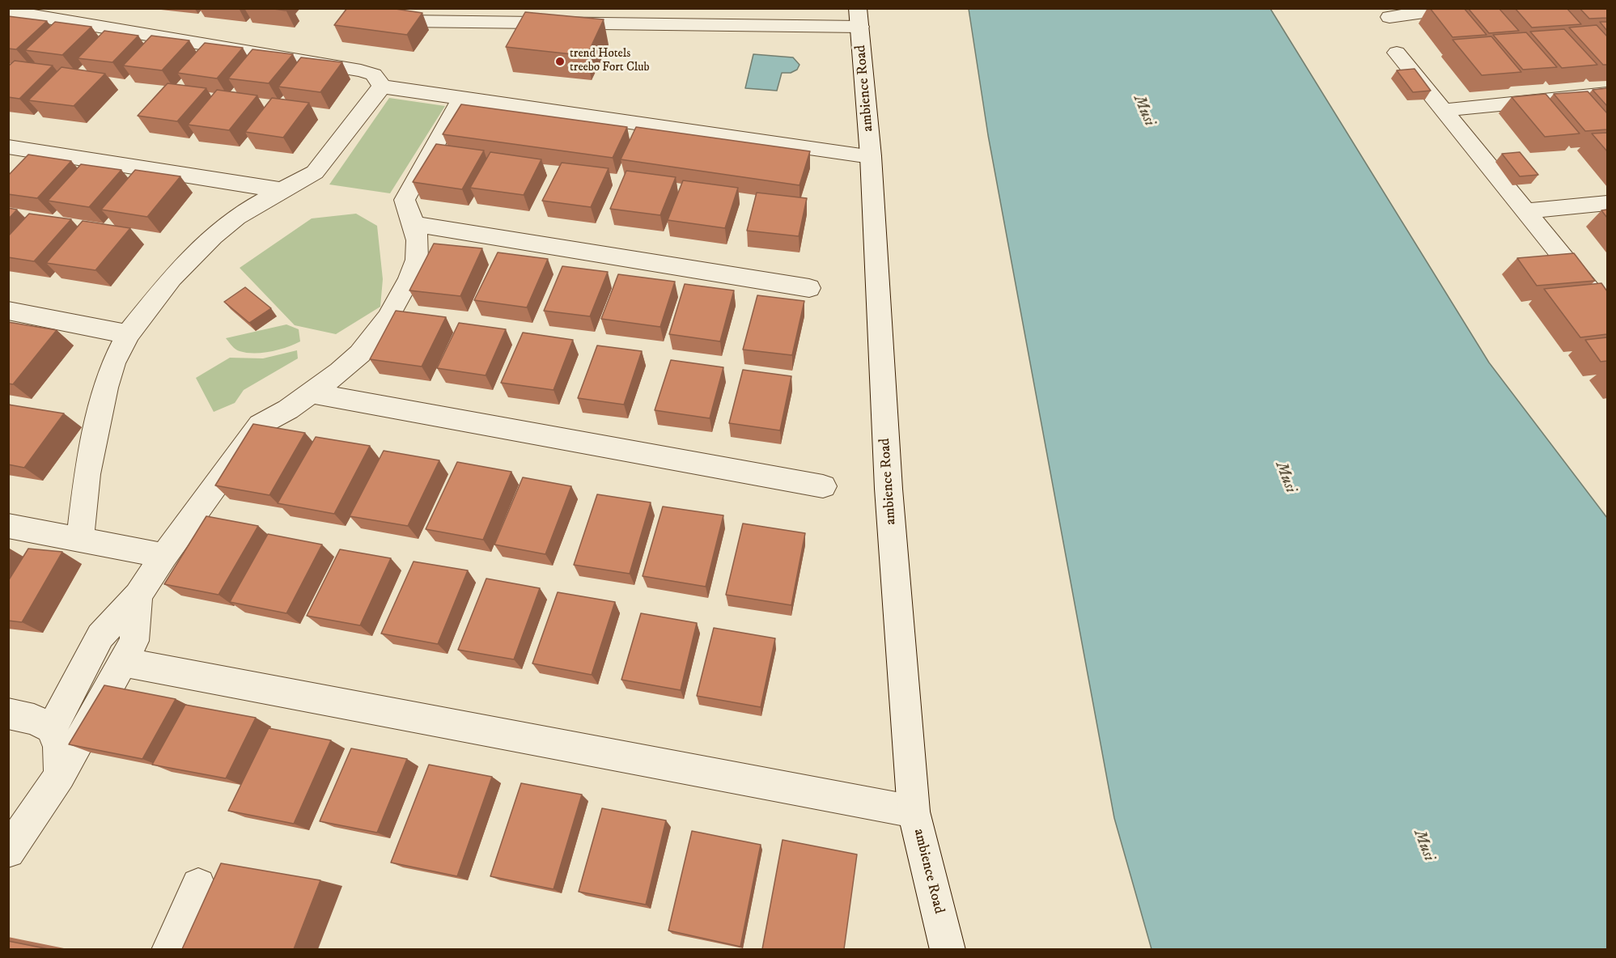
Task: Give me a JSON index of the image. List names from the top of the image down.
{
  "streets": {
    "street": ["ambience Road"]
  },
  "water": ["Musi"],
  "places": ["trend Hotels treebo Fort Club"]
}
